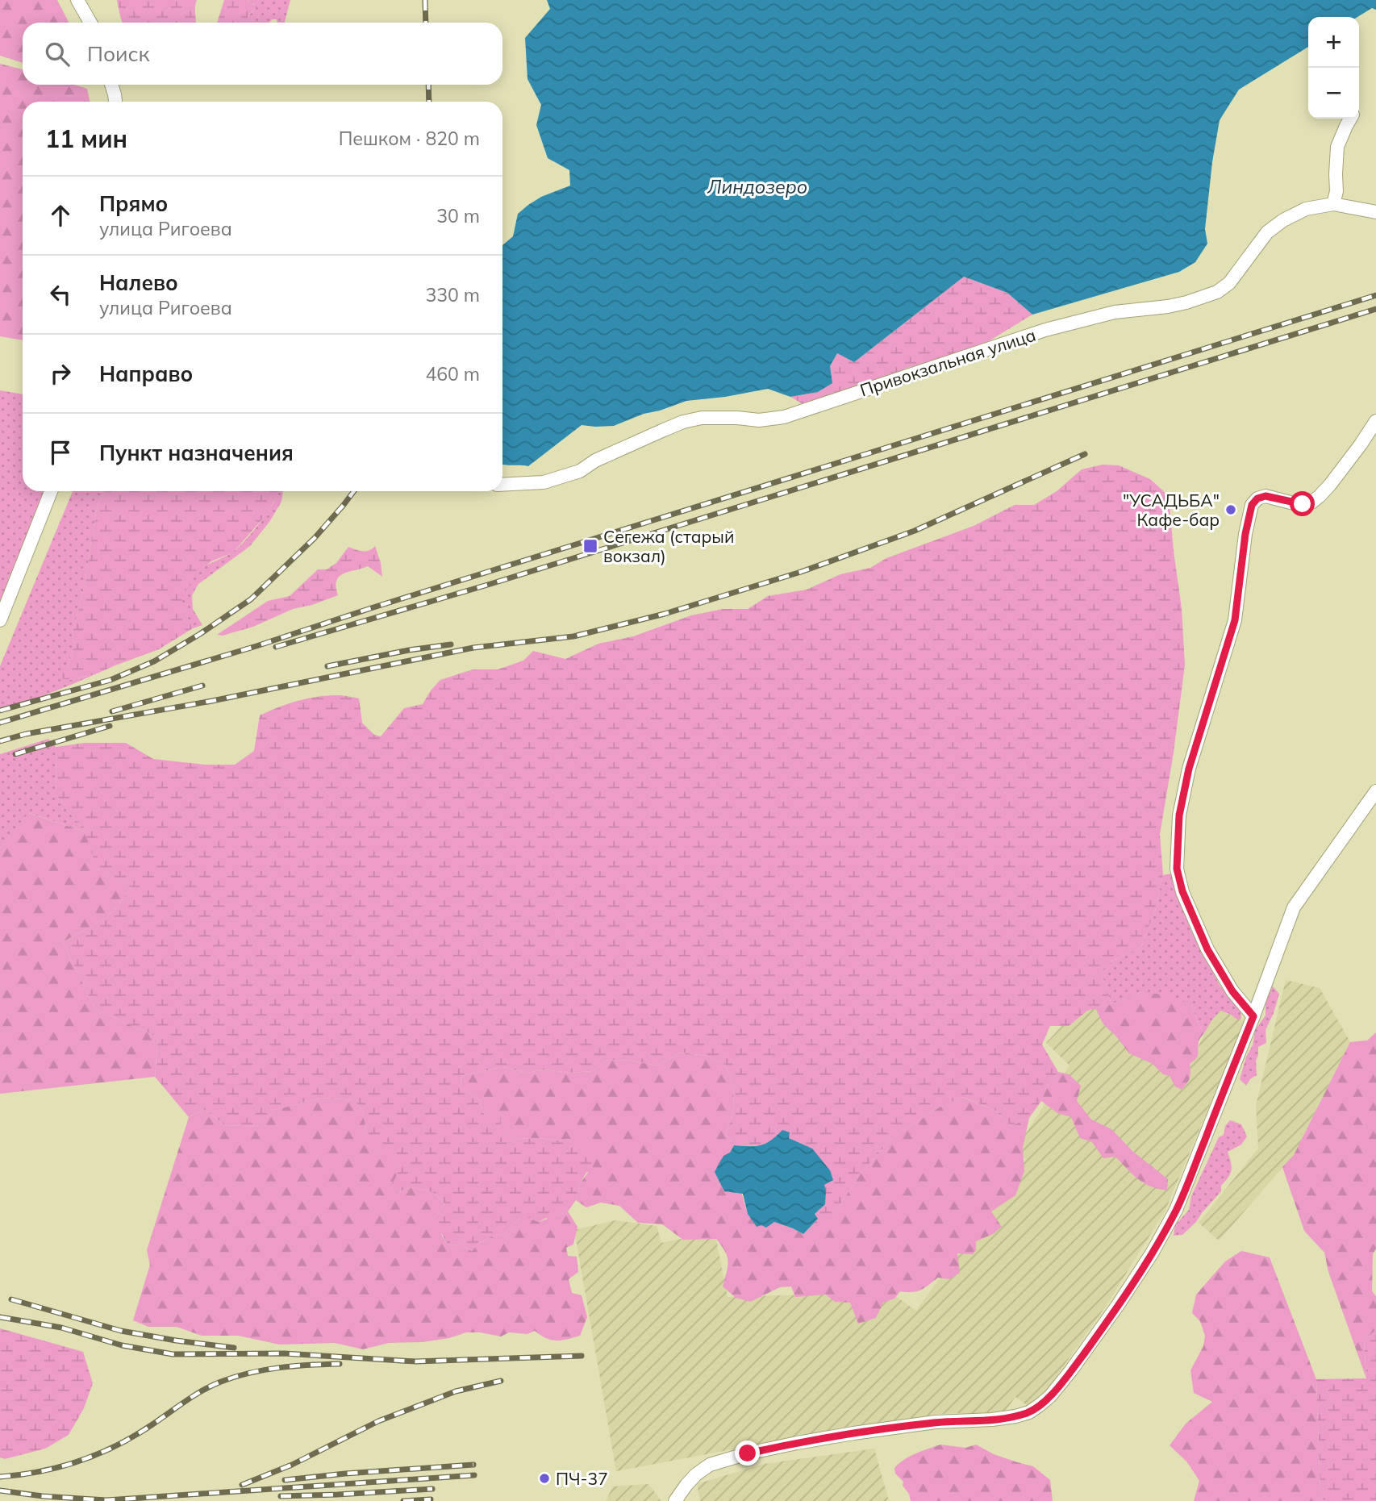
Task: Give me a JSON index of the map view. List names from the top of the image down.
{
  "streets": {
    "street": ["Привокзальная улица"]
  },
  "water": ["Линдозеро"],
  "places": {
    "other": ["\"УСАДЬБА\" Кафе-бар", "ПЧ-37"],
    "transit": ["Сегежа (старый вокзал)"]
  },
  "page": {
    "map_buttons": ["+", "−"],
    "search": "Поиск",
    "heading": ["11 мин", "Пешком · 820 m"],
    "list": [
      ["Прямо", "улица Ригоева", "30 m"],
      ["Налево", "улица Ригоева", "330 m"],
      ["Направо", "460 m"],
      "Пункт назначения"
    ]
  }
}
